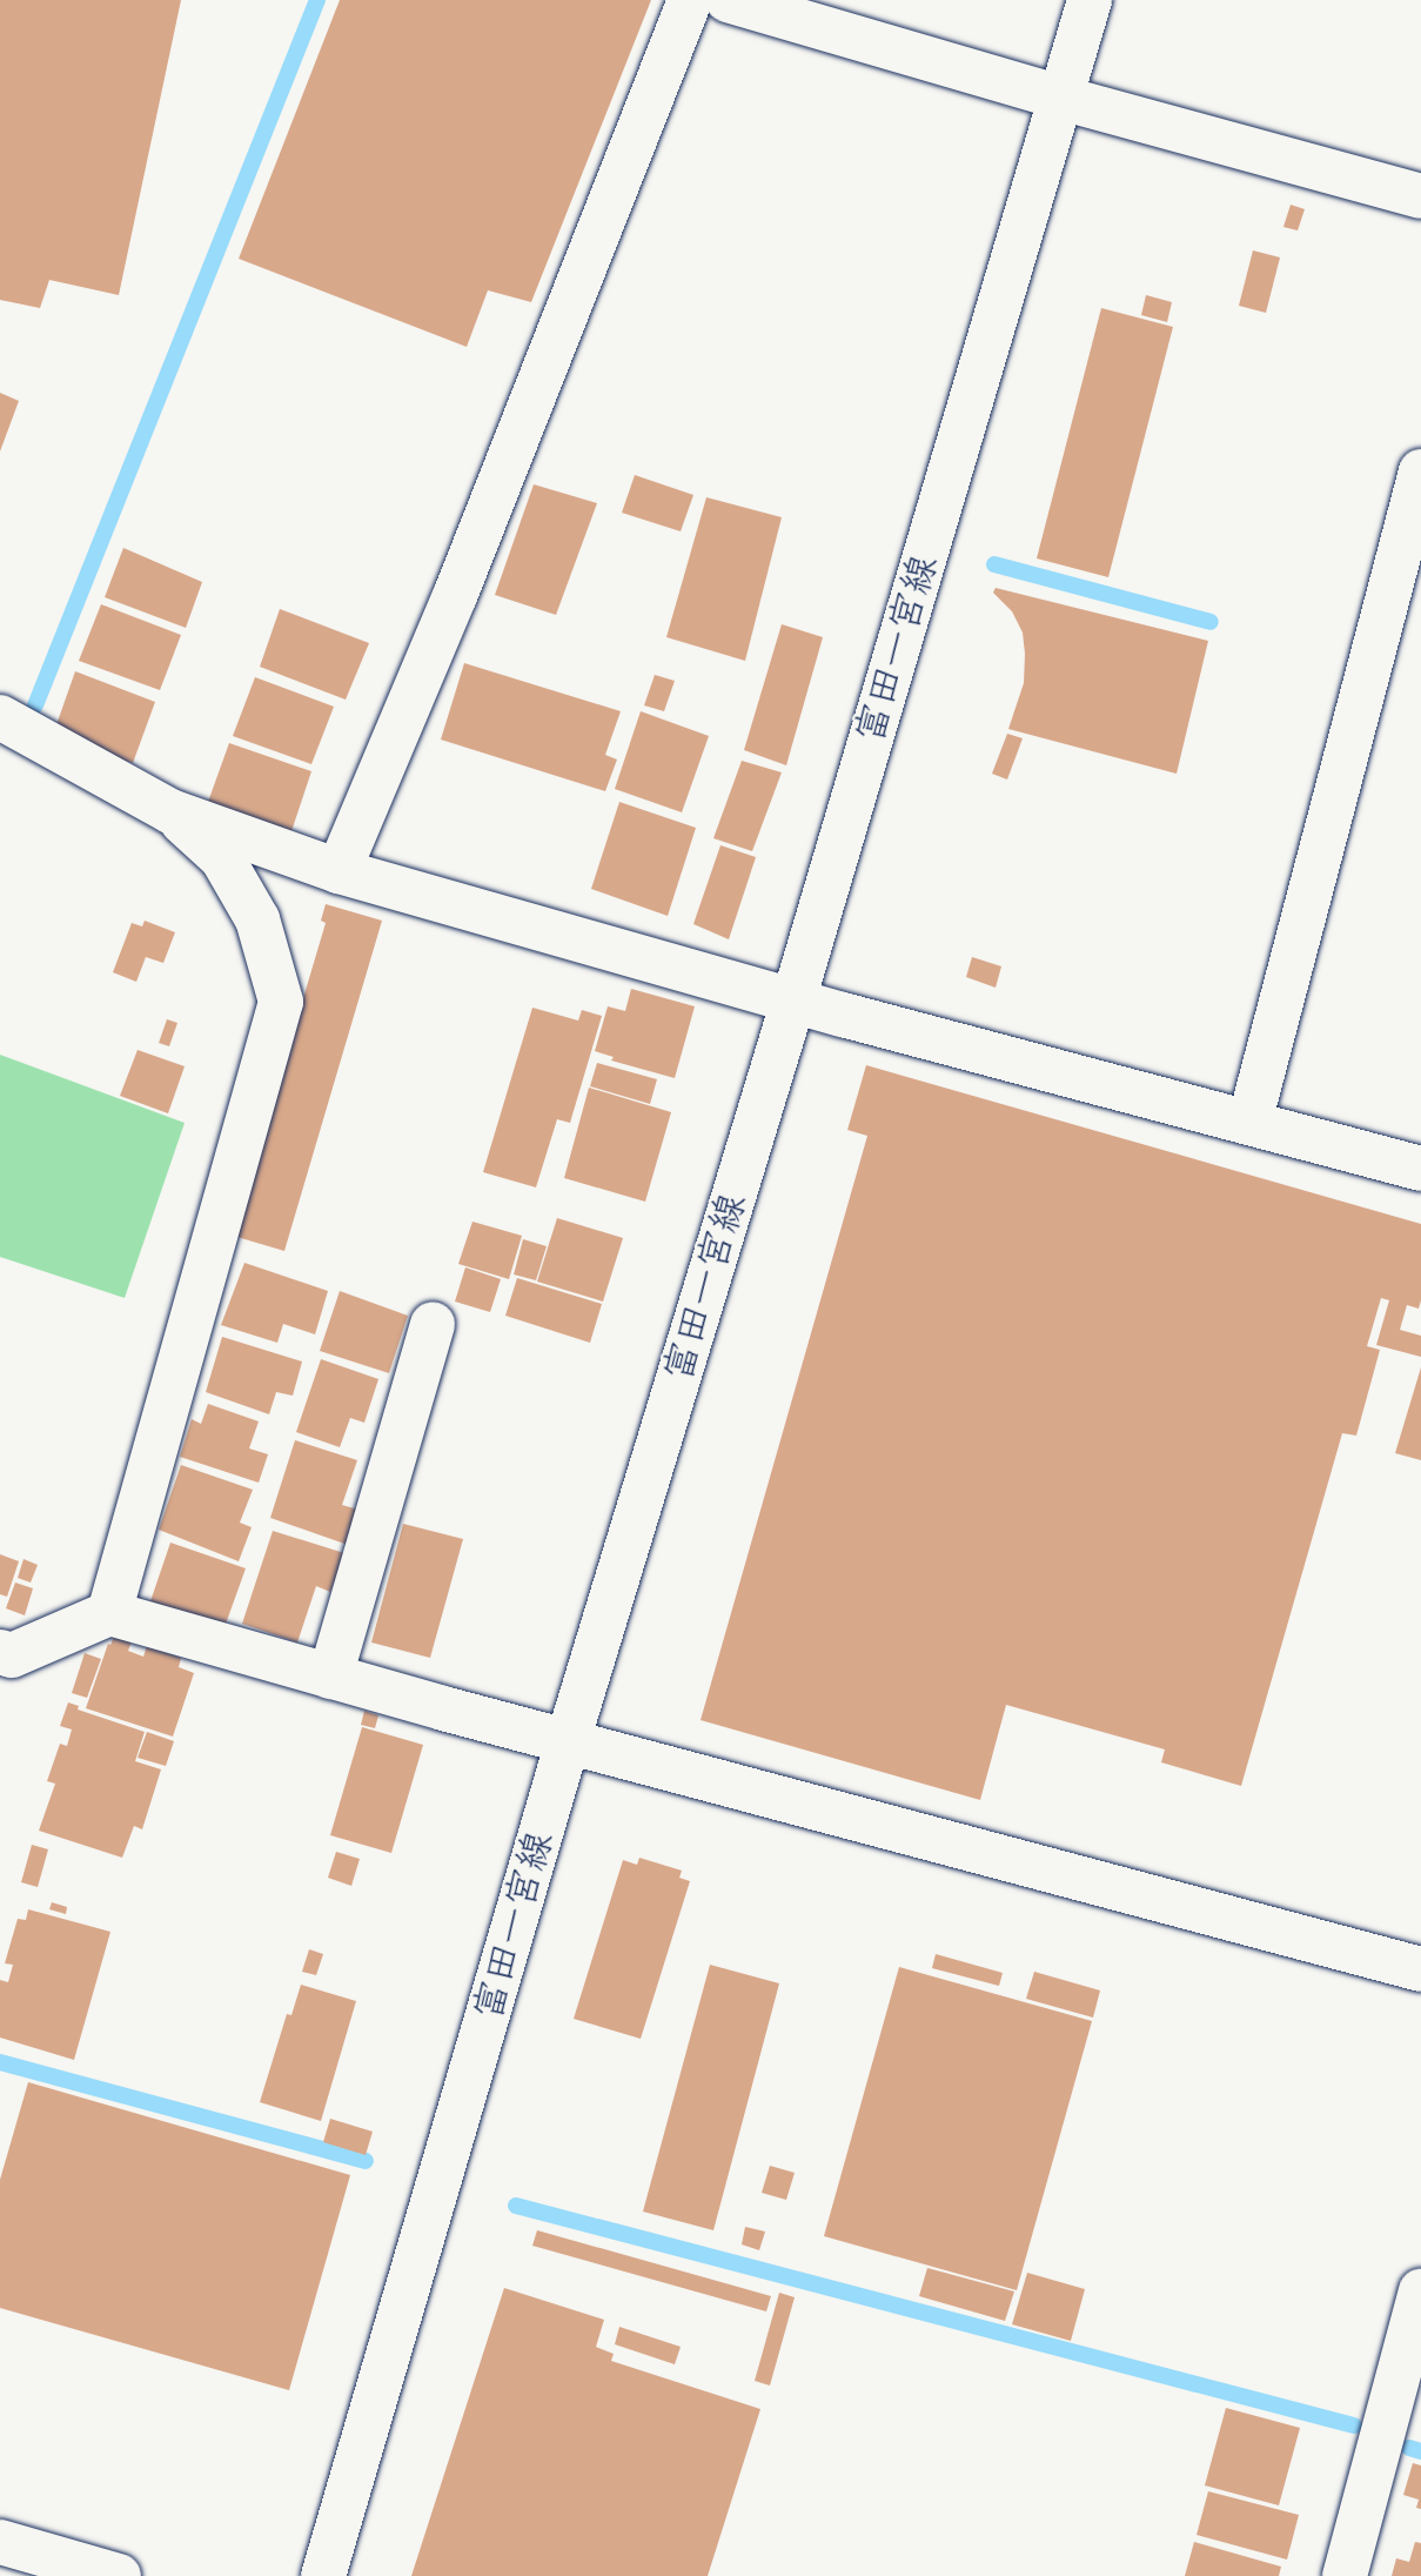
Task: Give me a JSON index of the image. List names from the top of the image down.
{
  "streets": {
    "street": ["富田一宮線"]
  }
}
